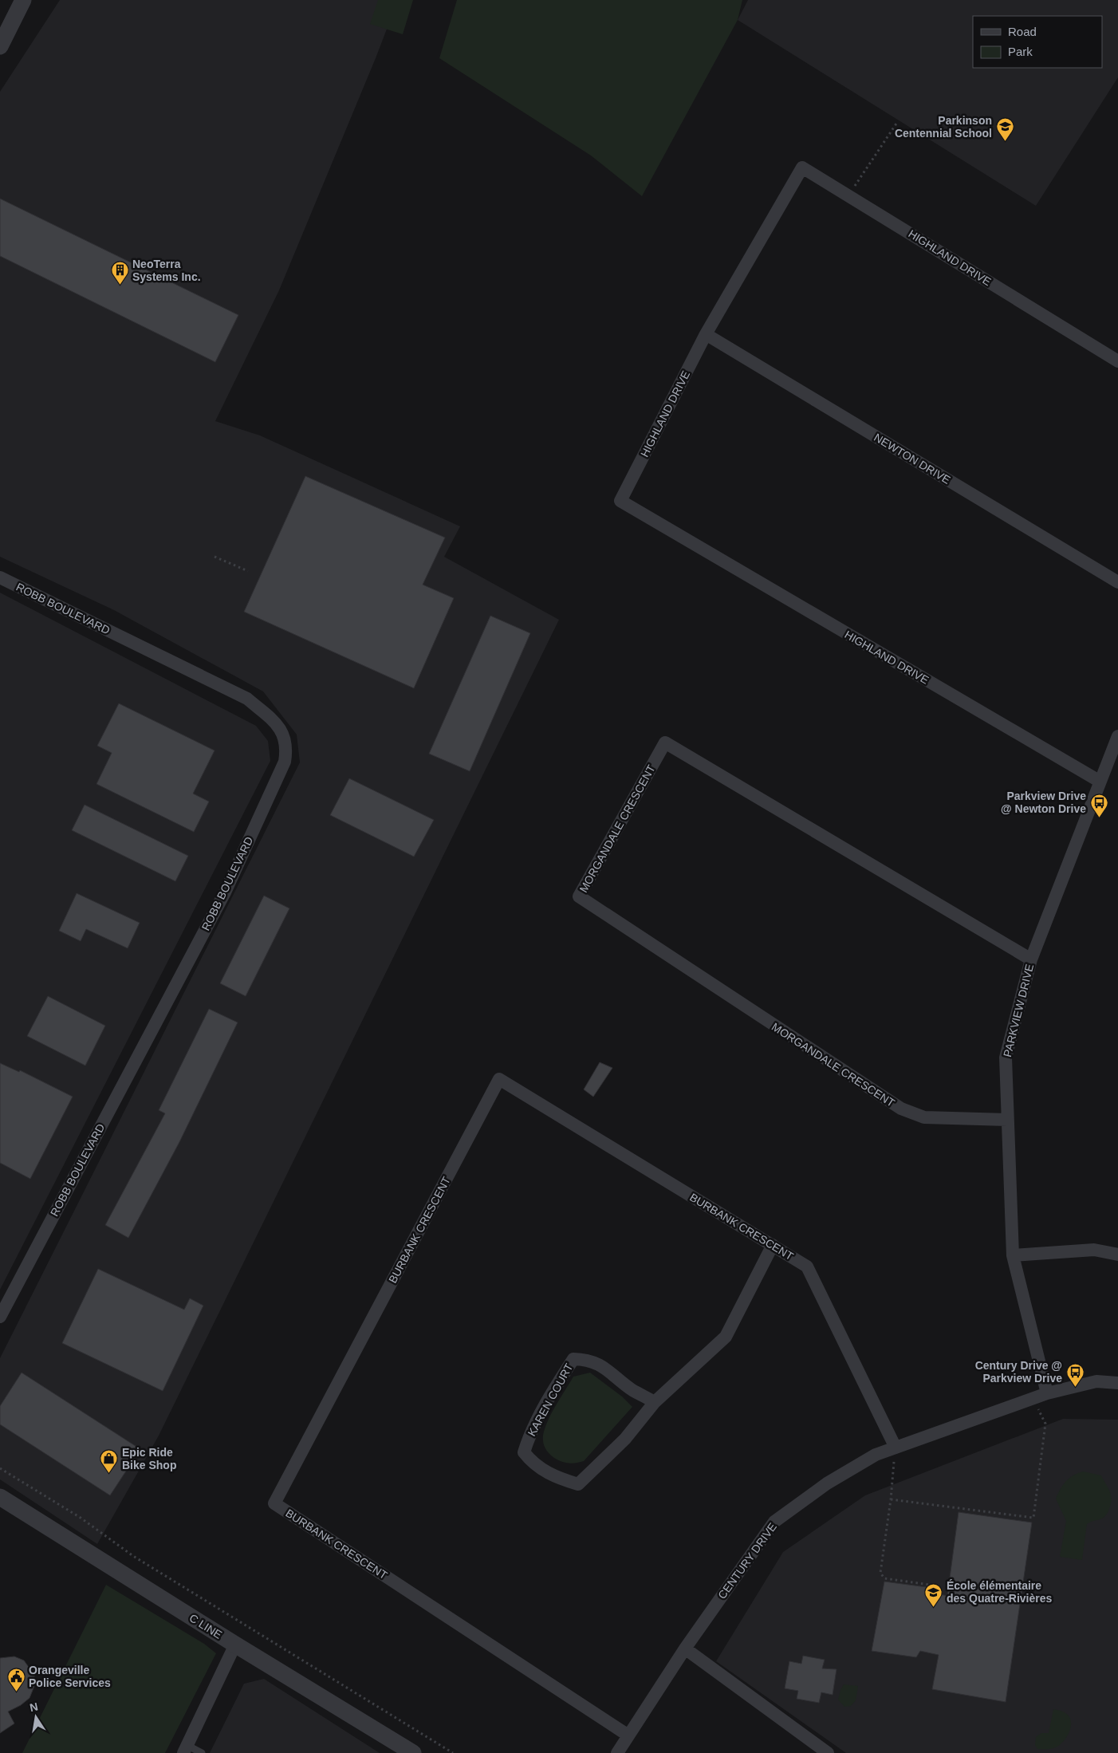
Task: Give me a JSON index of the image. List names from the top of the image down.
{
  "streets": {
    "street": [
      "HIGHLAND DRIVE",
      "NEWTON DRIVE",
      "ROBB BOULEVARD",
      "MORGANDALE CRESCENT",
      "PARKVIEW DRIVE",
      "BURBANK CRESCENT",
      "KAREN COURT",
      "CENTURY DRIVE",
      "C LINE"
    ]
  },
  "crossings": [
    ["HIGHLAND DRIVE", "NEWTON DRIVE"],
    ["HIGHLAND DRIVE", "PARKVIEW DRIVE"],
    ["MORGANDALE CRESCENT", "PARKVIEW DRIVE"],
    ["PARKVIEW DRIVE", "CENTURY DRIVE"],
    ["BURBANK CRESCENT", "KAREN COURT"],
    ["BURBANK CRESCENT", "CENTURY DRIVE"]
  ],
  "places": {
    "school or university": ["Parkinson Centennial School", "École élémentaire des Quatre-Rivières"],
    "building": ["NeoTerra Systems Inc."],
    "bus stop": ["Parkview Drive @ Newton Drive", "Century Drive @ Parkview Drive"],
    "shop": ["Epic Ride Bike Shop"],
    "public building": ["Orangeville Police Services"]
  },
  "legend": ["Road", "Park"],
  "north": "top"
}
